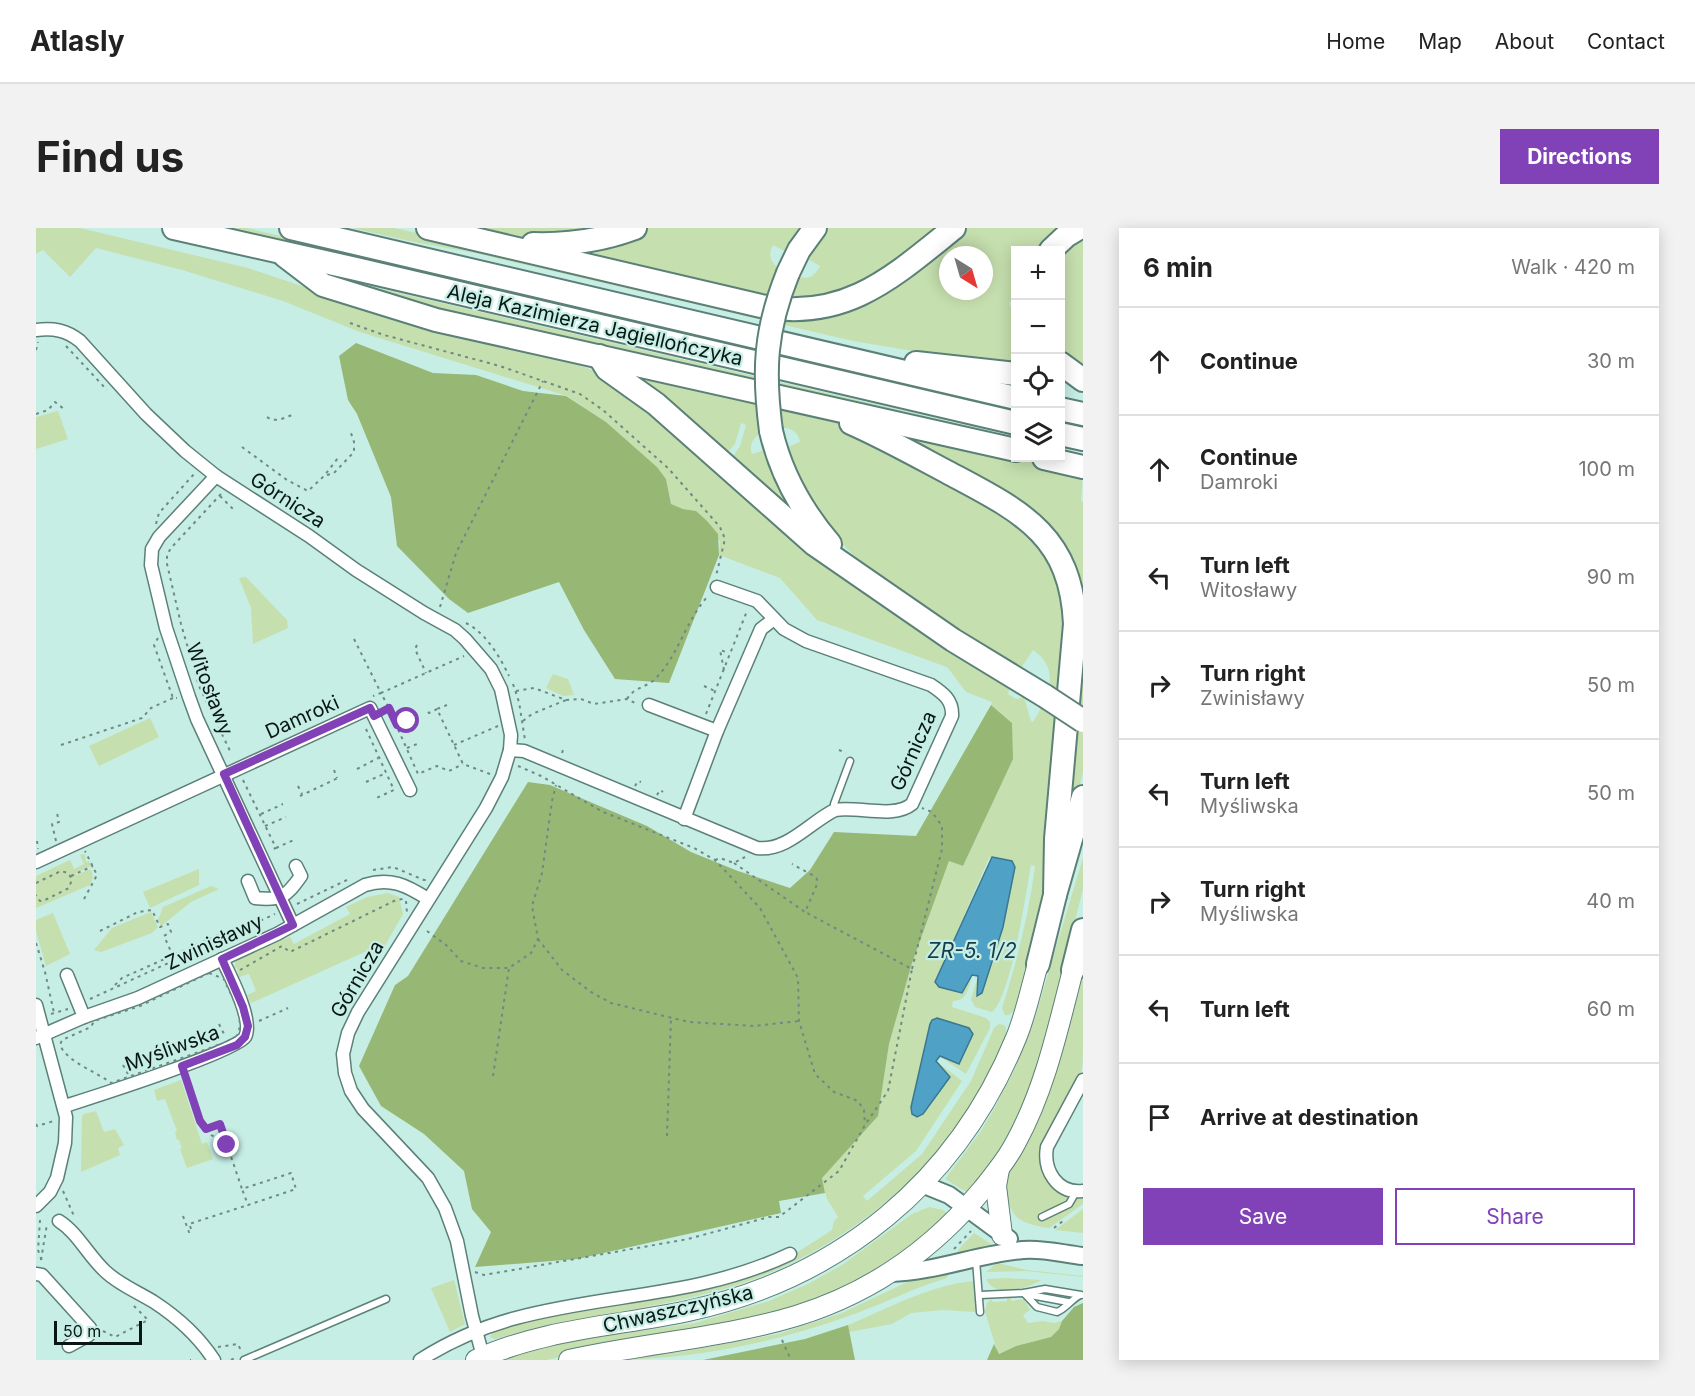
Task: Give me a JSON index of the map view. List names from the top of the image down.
{
  "streets": {
    "highway": ["Aleja Kazimierza Jagiellończyka"],
    "main road": ["Chwaszczyńska"],
    "street": [
      "Górnicza",
      "Witosławy",
      "Damroki",
      "Zwinisławy",
      "Myśliwska"
    ]
  },
  "crossings": [
    ["Górnicza", "Witosławy"],
    ["Górnicza", "Zwinisławy"],
    ["Górnicza", "Chwaszczyńska"],
    ["Witosławy", "Damroki"],
    ["Witosławy", "Zwinisławy"]
  ],
  "water": ["ZR-5. 1/2"],
  "scale_bar": "50 m",
  "north": "bottom right",
  "page": {
    "header": "Atlasly",
    "nav": [
      "Home",
      "Map",
      "About",
      "Contact"
    ],
    "buttons": [
      "Directions",
      ["Save", "Share"]
    ],
    "title": "Find us",
    "heading": ["6 min", "Walk · 420 m"],
    "map_buttons": ["+", "−"],
    "list": [
      ["Continue", "30 m"],
      ["Continue", "Damroki", "100 m"],
      ["Turn left", "Witosławy", "90 m"],
      ["Turn right", "Zwinisławy", "50 m"],
      ["Turn left", "Myśliwska", "50 m"],
      ["Turn right", "Myśliwska", "40 m"],
      ["Turn left", "60 m"],
      "Arrive at destination"
    ],
    "scale": "50 m"
  }
}
